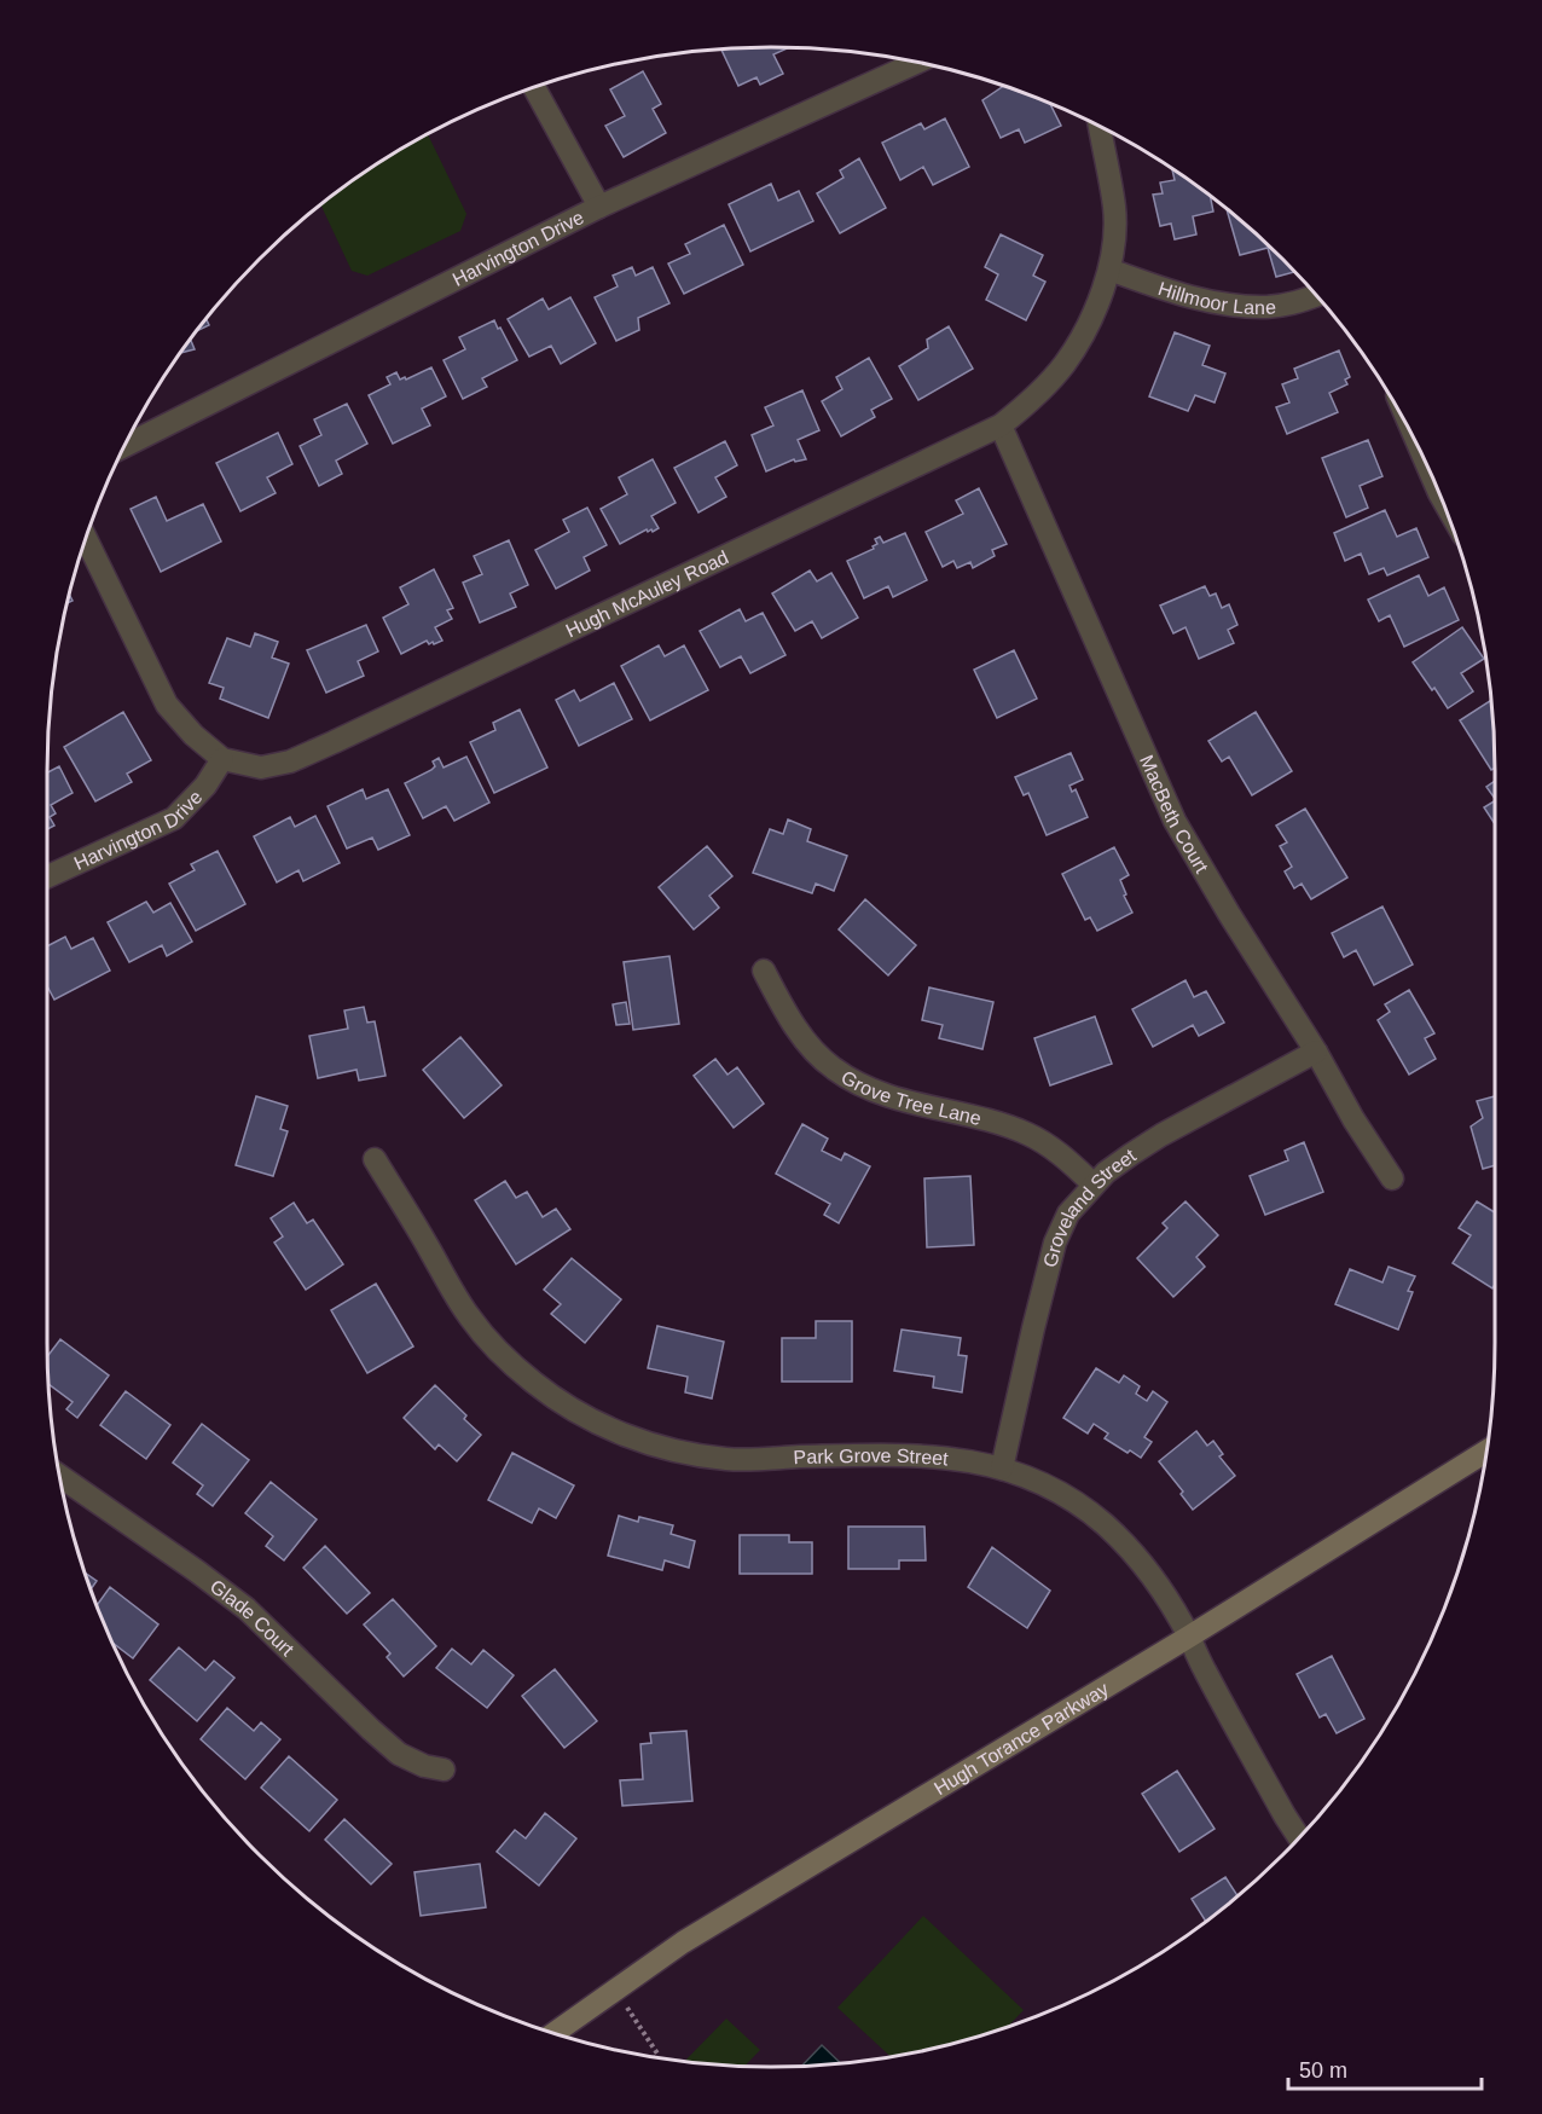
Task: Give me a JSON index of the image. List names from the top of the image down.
{
  "streets": {
    "street": [
      "Harvington Drive",
      "Hillmoor Lane",
      "Hugh McAuley Road",
      "MacBeth Court",
      "Grove Tree Lane",
      "Groveland Street",
      "Park Grove Street",
      "Glade Court",
      "Hugh Torance Parkway"
    ]
  },
  "crossings": [
    ["Harvington Drive", "Hugh McAuley Road"],
    ["Hillmoor Lane", "Hugh McAuley Road"],
    ["Hugh McAuley Road", "MacBeth Court"],
    ["MacBeth Court", "Groveland Street"],
    ["Grove Tree Lane", "Groveland Street"],
    ["Groveland Street", "Park Grove Street"],
    ["Park Grove Street", "Hugh Torance Parkway"]
  ],
  "scale_bar": "50 m"
}
